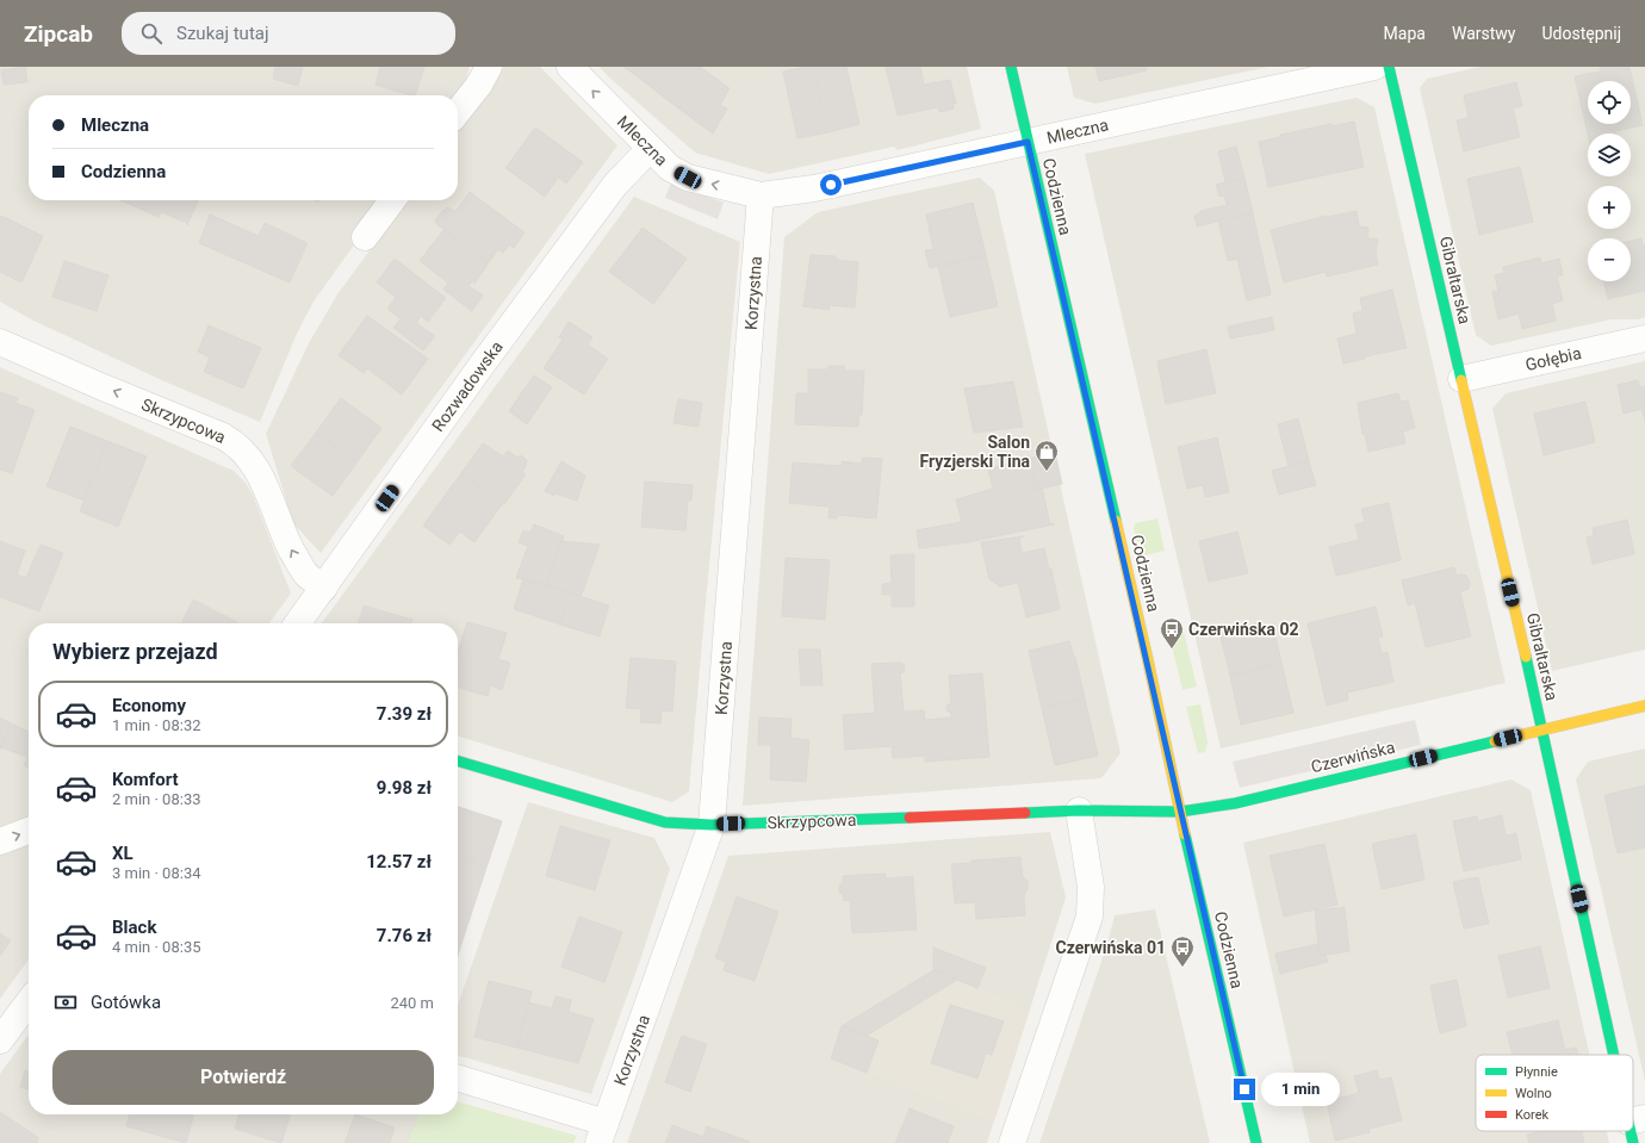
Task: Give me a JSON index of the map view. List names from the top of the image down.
{
  "streets": {
    "street": [
      "Mleczna",
      "Codzienna",
      "Gibraltarska",
      "Korzystna",
      "Gołębia",
      "Rozwadowska",
      "Skrzypcowa",
      "Czerwińska"
    ]
  },
  "crossings": [
    ["Mleczna", "Codzienna"],
    ["Mleczna", "Korzystna"],
    ["Mleczna", "Rozwadowska"],
    ["Codzienna", "Skrzypcowa"],
    ["Codzienna", "Czerwińska"],
    ["Gibraltarska", "Gołębia"],
    ["Gibraltarska", "Czerwińska"],
    ["Korzystna", "Skrzypcowa"],
    ["Rozwadowska", "Skrzypcowa"],
    ["Skrzypcowa", "Czerwińska"]
  ],
  "one_way": ["Skrzypcowa"],
  "places": {
    "shop": ["Salon Fryzjerski Tina"],
    "bus stop": ["Czerwińska 02", "Czerwińska 01"]
  },
  "legend": ["Płynnie", "Wolno", "Korek"],
  "page": {
    "header": "Zipcab",
    "search": "Szukaj tutaj",
    "nav": ["Mapa", "Warstwy", "Udostępnij"],
    "map_buttons": ["+", "−"],
    "banner": ["Mleczna", "Codzienna"],
    "heading": "Wybierz przejazd",
    "list": [
      {
        "name": "Economy",
        "note": "1 min · 08:32",
        "value": "7.39 zł"
      },
      {
        "name": "Komfort",
        "note": "2 min · 08:33",
        "value": "9.98 zł"
      },
      {
        "name": "XL",
        "note": "3 min · 08:34",
        "value": "12.57 zł"
      },
      {
        "name": "Black",
        "note": "4 min · 08:35",
        "value": "7.76 zł"
      }
    ],
    "pay": ["Gotówka", "240 m"],
    "buttons": "Potwierdź",
    "bubble": "1 min"
  }
}
